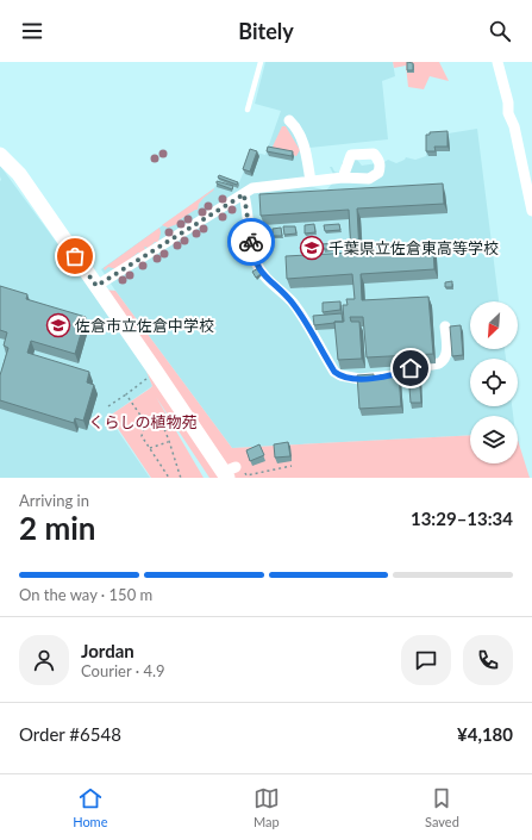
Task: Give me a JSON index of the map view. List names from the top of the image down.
{
  "parks": ["くらしの植物苑"],
  "places": {
    "school or university": ["千葉県立佐倉東高等学校", "佐倉市立佐倉中学校"]
  },
  "north": "bottom left",
  "page": {
    "header": "Bitely",
    "heading": ["2 min", "Arriving in", "13:29–13:34"],
    "panel": [
      "Jordan",
      "Courier · 4.9",
      "Order #6548",
      "¥4,180"
    ],
    "bar": "On the way · 150 m",
    "tabs": ["Home", "Map", "Saved"]
  }
}
